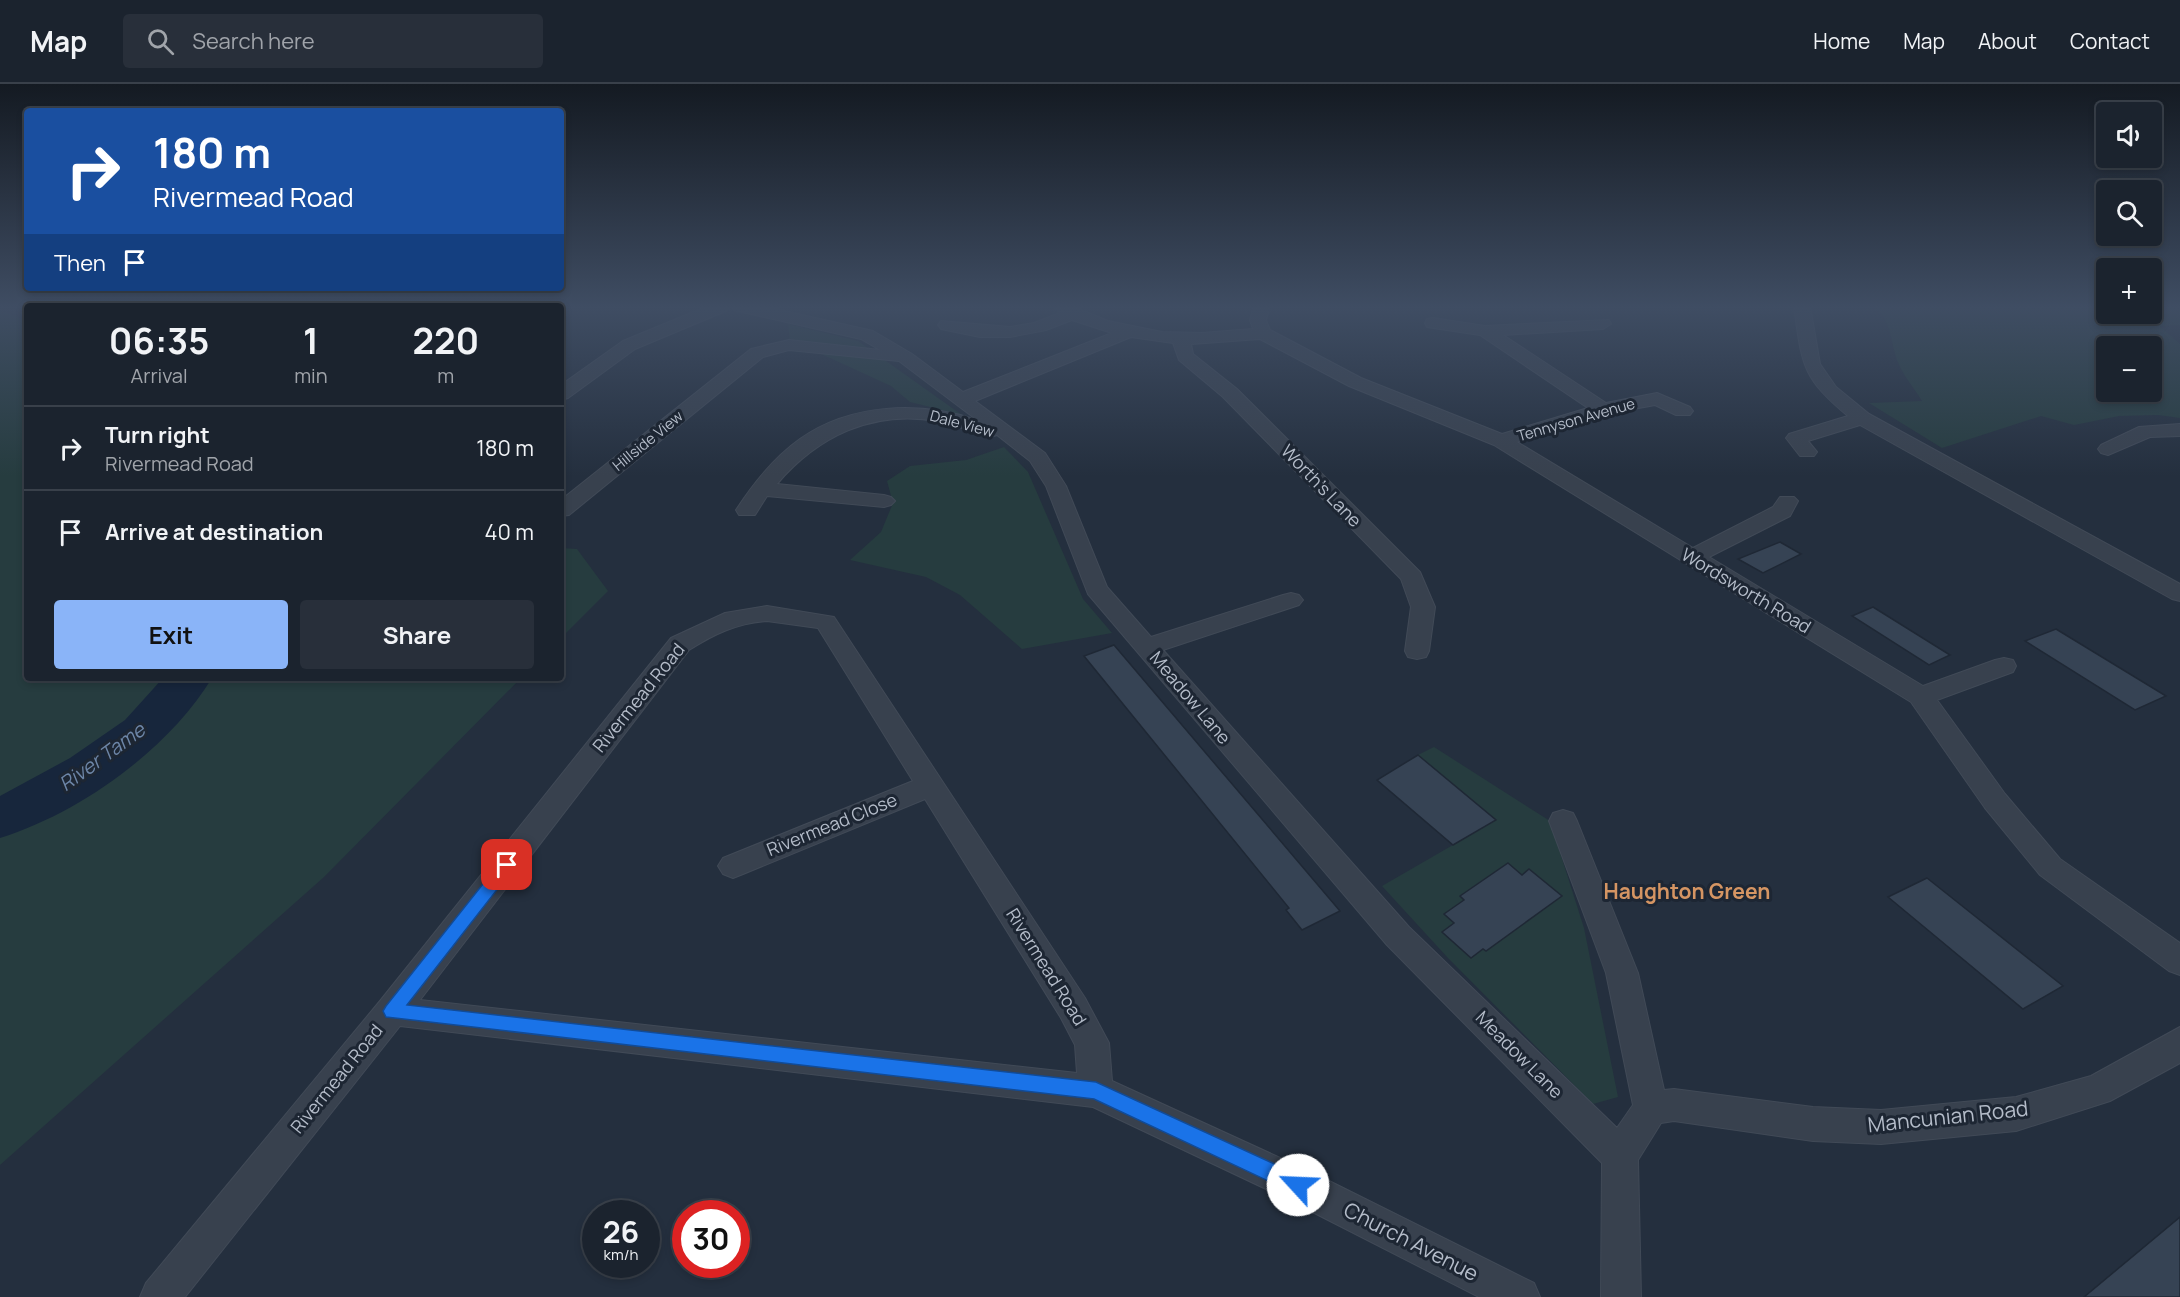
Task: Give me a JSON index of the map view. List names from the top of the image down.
{
  "streets": {
    "street": [
      "Tennyson Avenue",
      "Dale View",
      "Hillside View",
      "Worth's Lane",
      "Wordsworth Road",
      "Rivermead Road",
      "Meadow Lane",
      "Rivermead Close",
      "Mancunian Road",
      "Church Avenue"
    ]
  },
  "crossings": [
    ["Tennyson Avenue", "Wordsworth Road"],
    ["Dale View", "Meadow Lane"],
    ["Rivermead Road", "Rivermead Close"],
    ["Rivermead Road", "Church Avenue"]
  ],
  "districts": ["Haughton Green"],
  "water": ["River Tame"],
  "page": {
    "header": "Map",
    "search": "Search here",
    "nav": [
      "Home",
      "Map",
      "About",
      "Contact"
    ],
    "map_buttons": ["+", "−"],
    "turn": ["180 m", "Rivermead Road"],
    "then": "Then",
    "eta": [
      "06:35",
      "Arrival",
      "1",
      "min",
      "220",
      "m"
    ],
    "list": [
      {
        "name": "Turn right",
        "note": "Rivermead Road",
        "value": "180 m"
      },
      {
        "name": "Arrive at destination",
        "value": "40 m"
      }
    ],
    "buttons": ["Exit", "Share"],
    "speed": "26 km/h",
    "limit": "30"
  }
}
